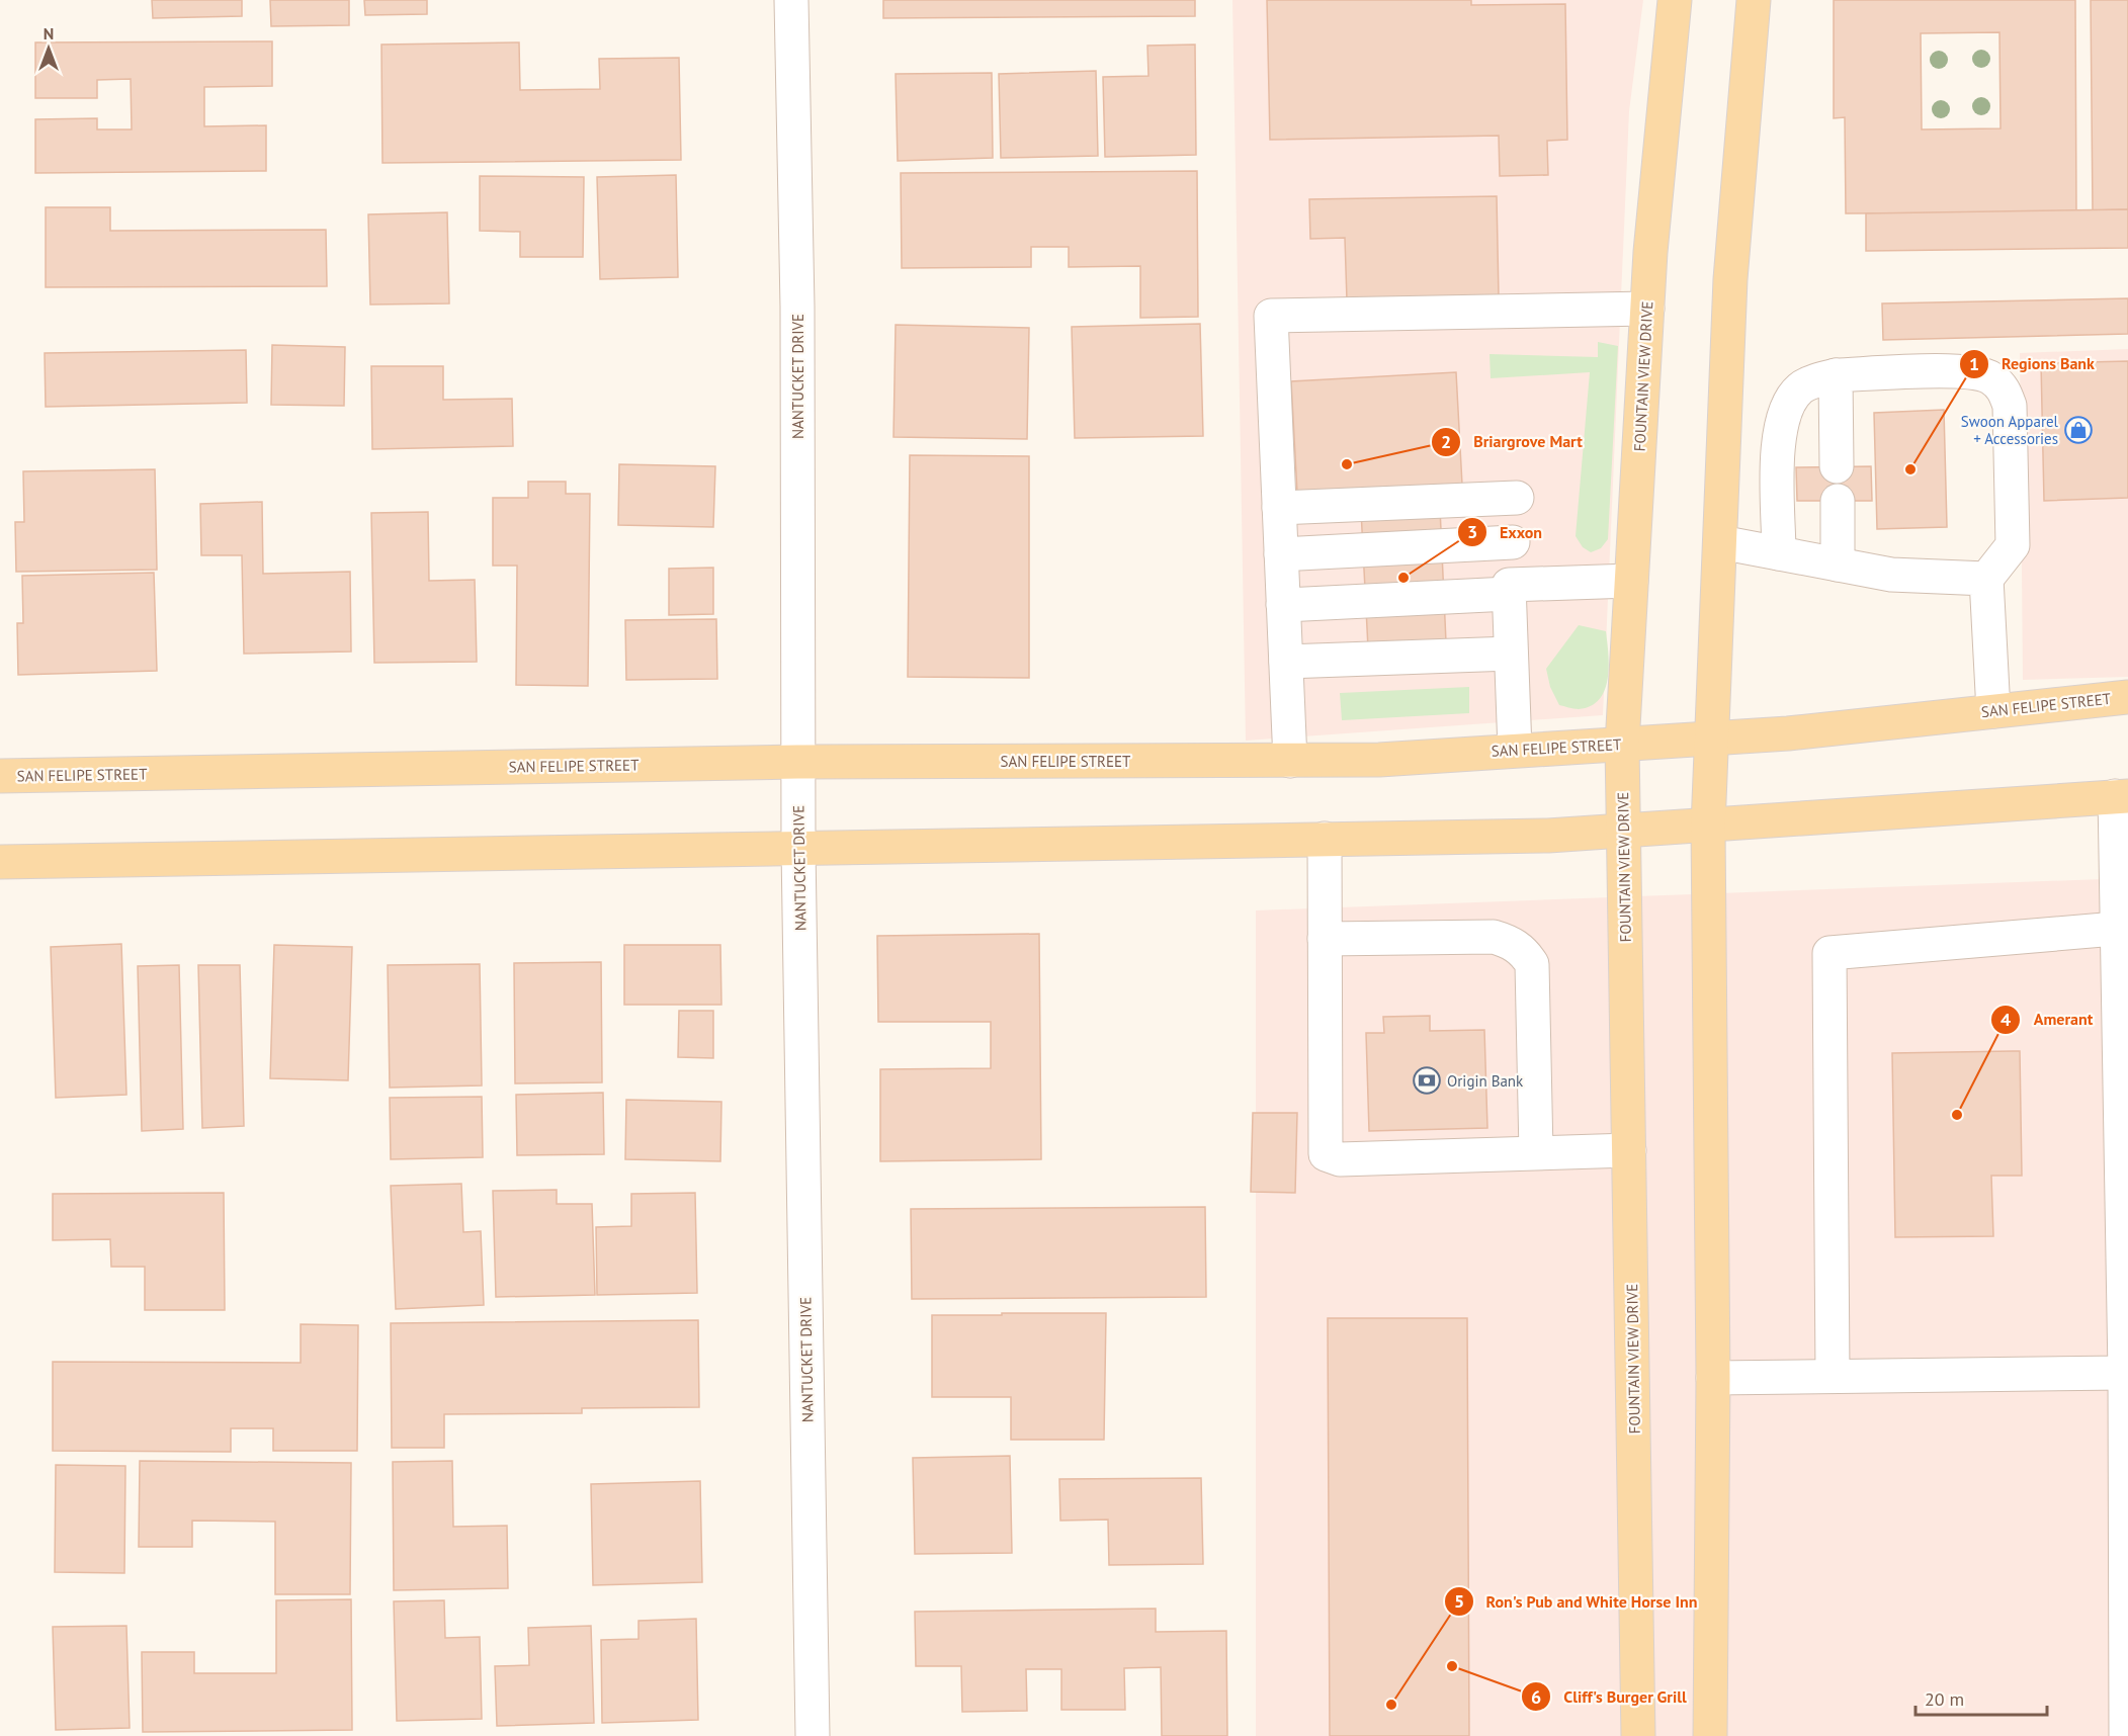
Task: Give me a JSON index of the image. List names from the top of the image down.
{
  "streets": {
    "main road": ["FOUNTAIN VIEW DRIVE", "SAN FELIPE STREET"],
    "street": ["NANTUCKET DRIVE"]
  },
  "crossings": [
    ["NANTUCKET DRIVE", "SAN FELIPE STREET"],
    ["FOUNTAIN VIEW DRIVE", "SAN FELIPE STREET"]
  ],
  "places": {
    "shop": ["Swoon Apparel + Accessories"],
    "other": [
      "Briargrove Mart",
      "Regions Bank",
      "Exxon",
      "Amerant",
      "Cliff's Burger Grill",
      "Ron's Pub and White Horse Inn"
    ],
    "bank": ["Origin Bank"]
  },
  "scale_bar": "20 m",
  "north": "top"
}
